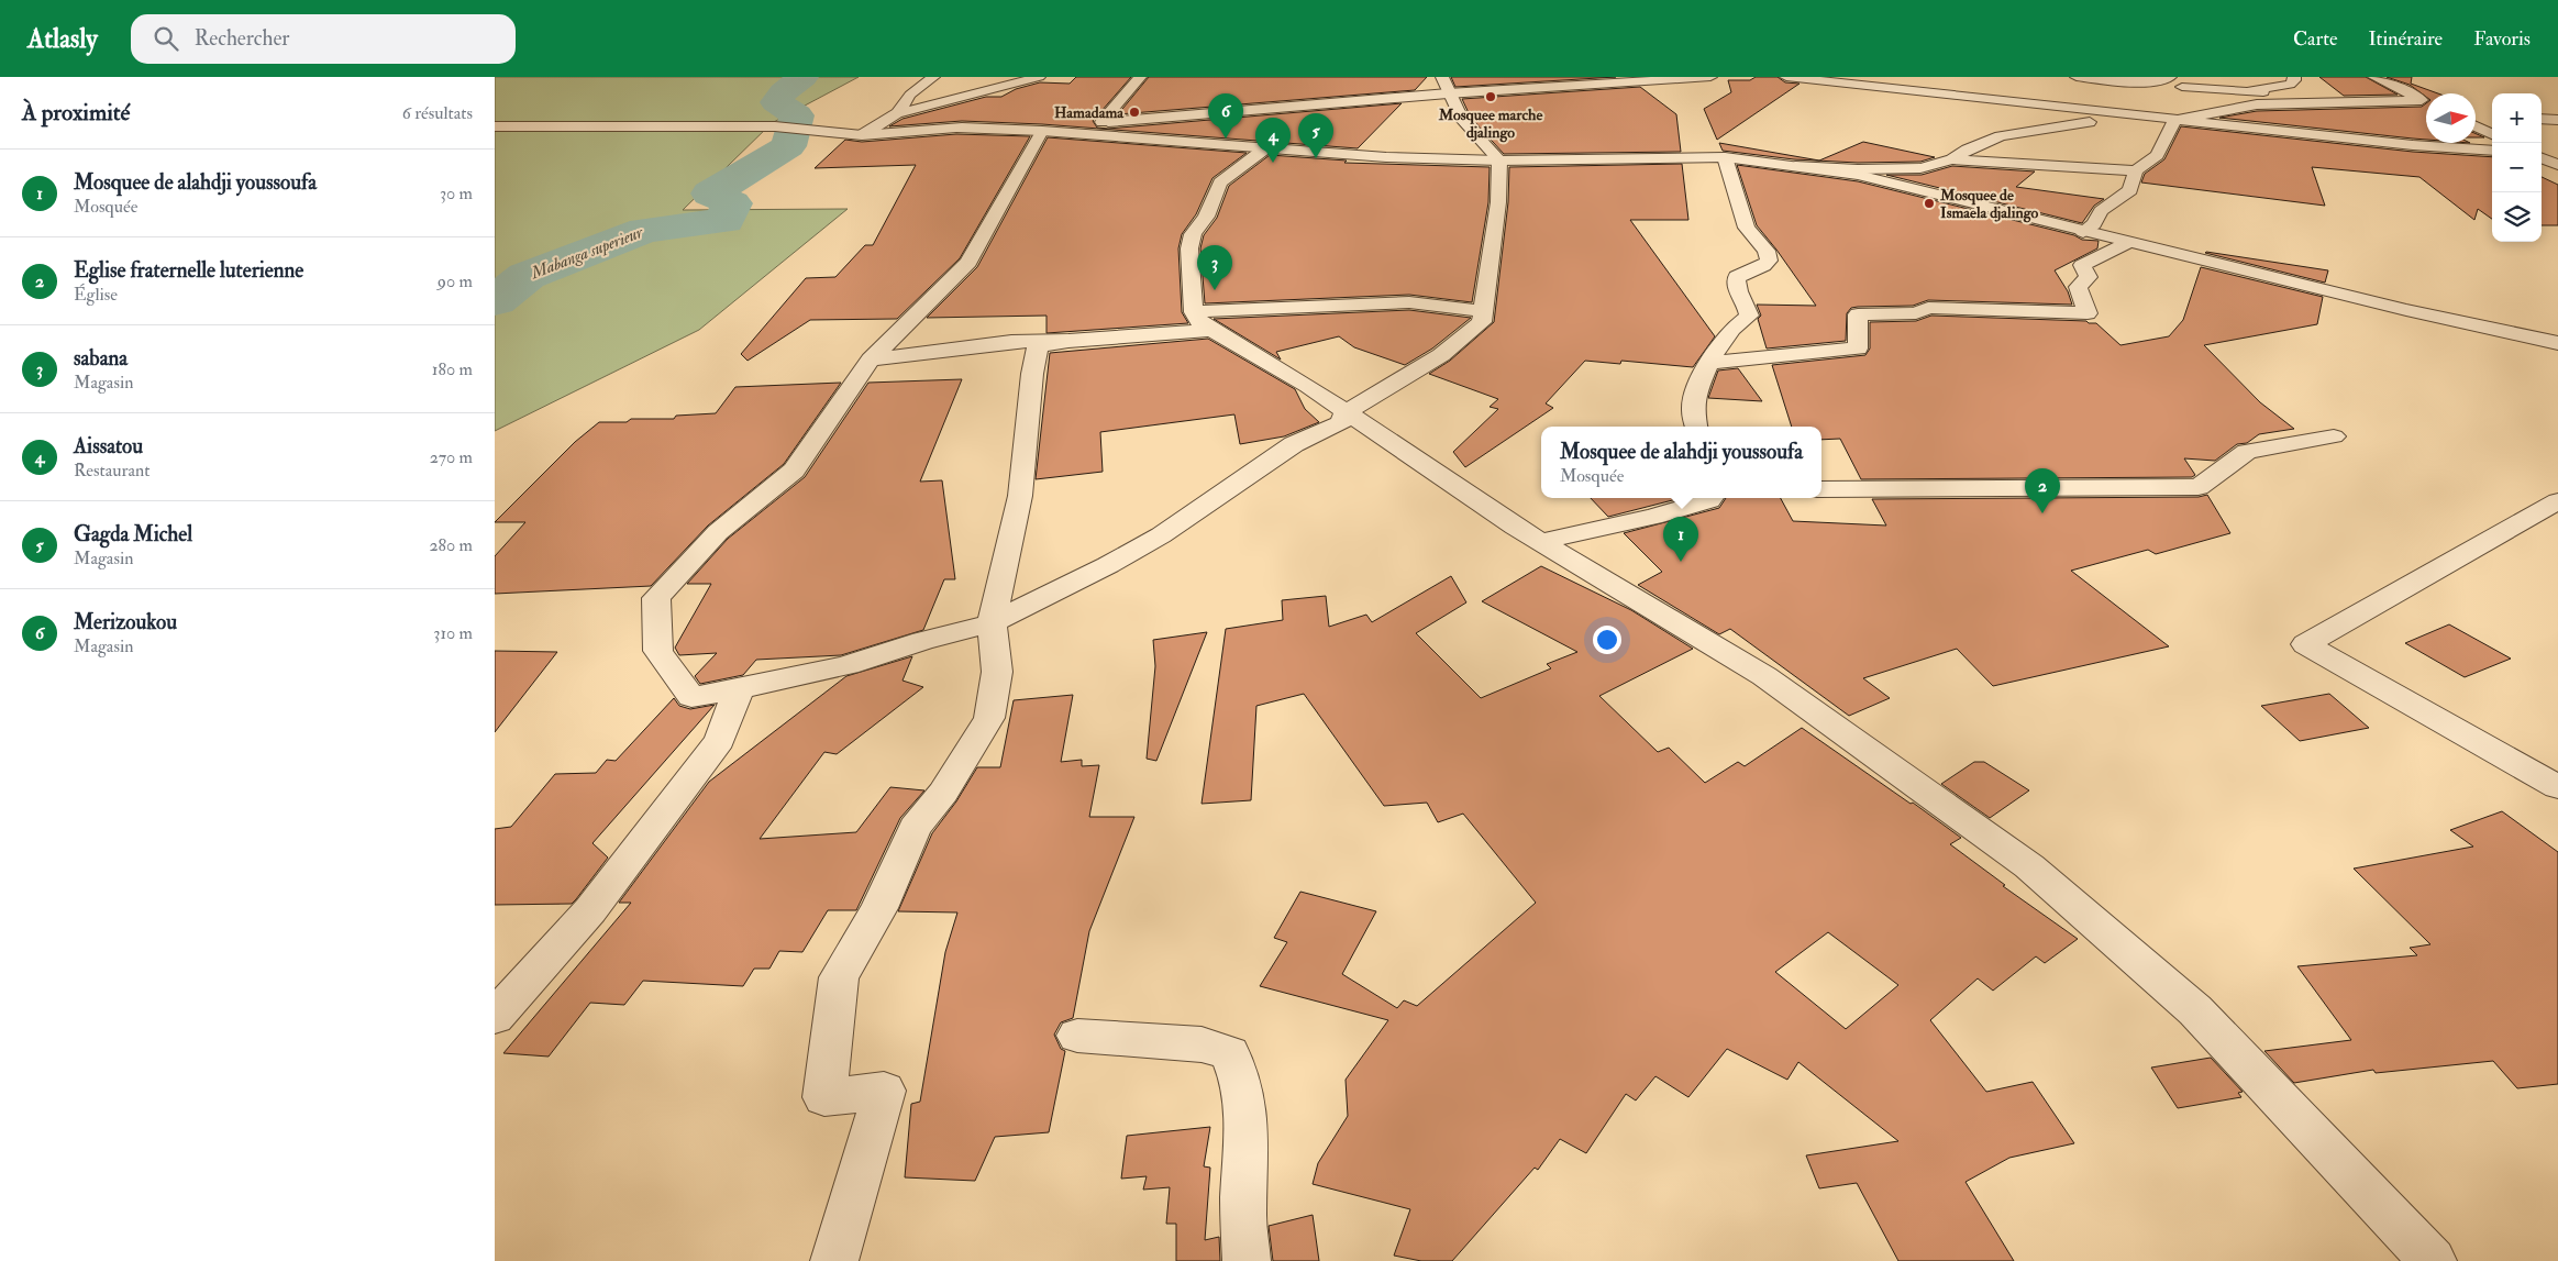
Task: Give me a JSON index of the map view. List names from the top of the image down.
{
  "water": ["Mabanga superieur"],
  "places": ["Mosquee marche djalingo", "Hamadama", "Mosquee de Ismaela djalingo"],
  "north": "right",
  "page": {
    "header": "Atlasly",
    "search": "Rechercher",
    "nav": ["Carte", "Itinéraire", "Favoris"],
    "heading": ["À proximité", "6 résultats"],
    "map_buttons": ["+", "−"],
    "pins": [
      "6",
      "5",
      "4",
      "3",
      "2",
      "1"
    ],
    "list": [
      {
        "mark": "1",
        "name": "Mosquee de alahdji youssoufa",
        "note": "Mosquée",
        "value": "30 m"
      },
      {
        "mark": "2",
        "name": "Eglise fraternelle luterienne",
        "note": "Église",
        "value": "90 m"
      },
      {
        "mark": "3",
        "name": "sabana",
        "note": "Magasin",
        "value": "180 m"
      },
      {
        "mark": "4",
        "name": "Aissatou",
        "note": "Restaurant",
        "value": "270 m"
      },
      {
        "mark": "5",
        "name": "Gagda Michel",
        "note": "Magasin",
        "value": "280 m"
      },
      {
        "mark": "6",
        "name": "Merizoukou",
        "note": "Magasin",
        "value": "310 m"
      }
    ],
    "popup": ["Mosquee de alahdji youssoufa", "Mosquée"]
  }
}
